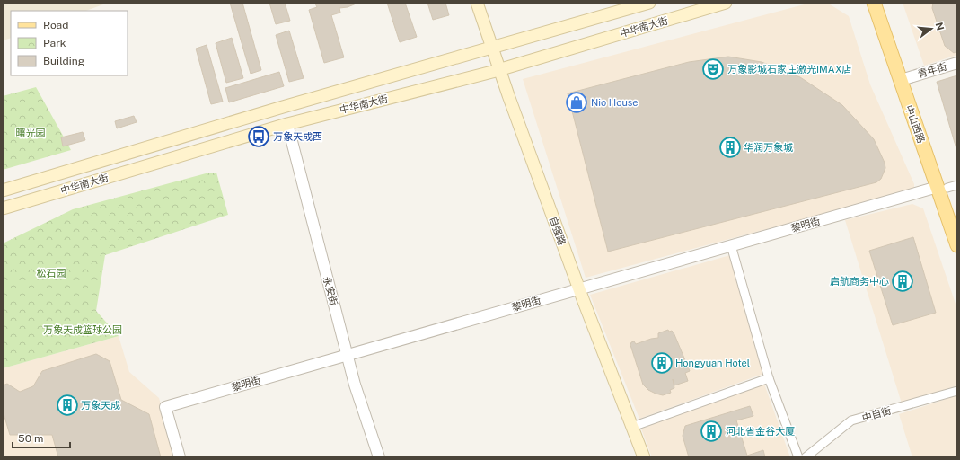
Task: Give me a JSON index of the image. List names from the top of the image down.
{
  "streets": {
    "main road": ["中华南大街", "中山西路", "自强路"],
    "street": [
      "青年街",
      "黎明街",
      "永安街",
      "中自街"
    ]
  },
  "crossings": [
    ["中华南大街", "自强路"],
    ["中华南大街", "永安街"],
    ["青年街", "中山西路"],
    ["中山西路", "黎明街"],
    ["黎明街", "自强路"],
    ["黎明街", "永安街"]
  ],
  "parks": ["曙光园", "松石园", "万象天成篮球公园"],
  "places": {
    "theatre": ["万象影城石家庄激光IMAX店"],
    "shop": ["Nio House"],
    "bus stop": ["万象天成西"],
    "building": [
      "华润万象城",
      "启航商务中心",
      "Hongyuan Hotel",
      "万象天成",
      "河北省金谷大厦"
    ]
  },
  "legend": ["Road", "Park", "Building"],
  "scale_bar": "50 m",
  "north": "right"
}
